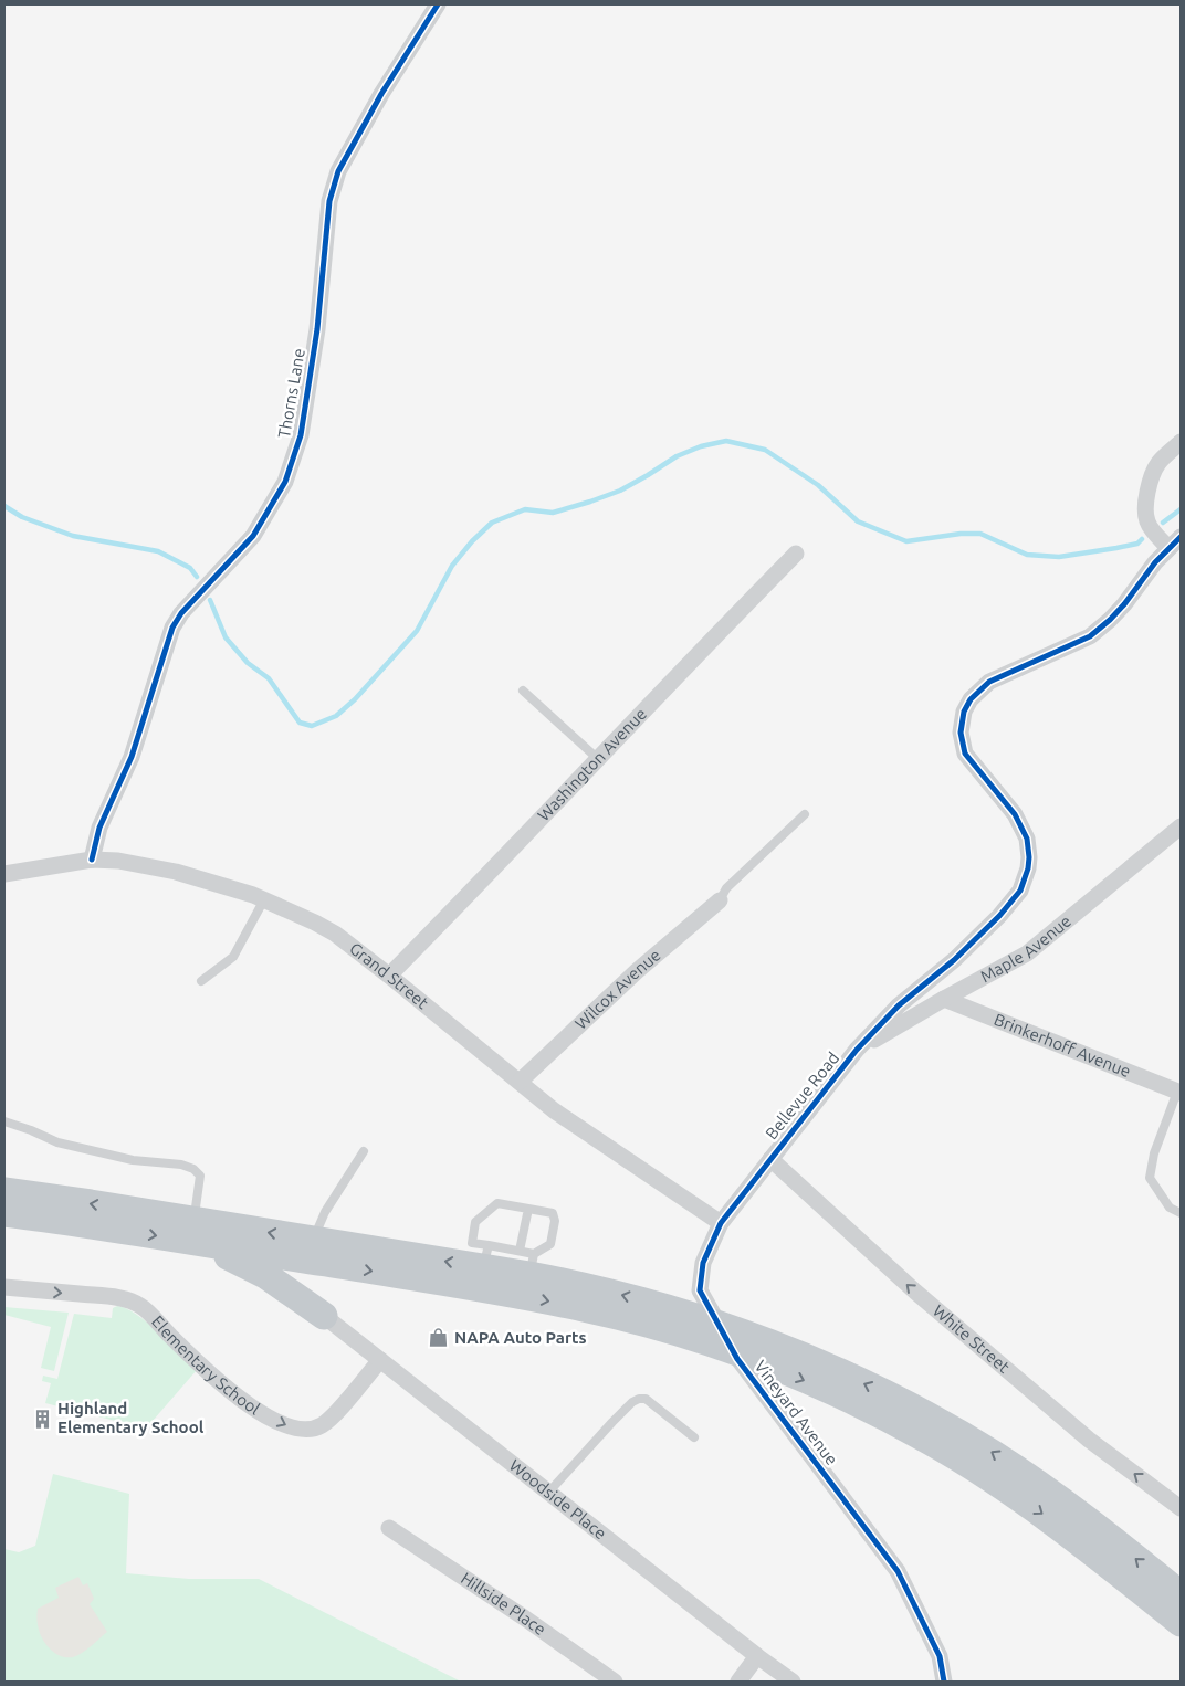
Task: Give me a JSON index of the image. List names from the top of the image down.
{
  "streets": {
    "street": [
      "Thorns Lane",
      "Washington Avenue",
      "Maple Avenue",
      "Grand Street",
      "Wilcox Avenue",
      "Brinkerhoff Avenue",
      "Bellevue Road",
      "White Street",
      "Elementary School",
      "Vineyard Avenue",
      "Woodside Place",
      "Hillside Place"
    ]
  },
  "crossings": [
    ["Thorns Lane", "Grand Street"],
    ["Washington Avenue", "Grand Street"],
    ["Maple Avenue", "Brinkerhoff Avenue"],
    ["Maple Avenue", "Bellevue Road"],
    ["Grand Street", "Wilcox Avenue"],
    ["Grand Street", "Vineyard Avenue"],
    ["Bellevue Road", "White Street"],
    ["Bellevue Road", "Vineyard Avenue"],
    ["White Street", "Vineyard Avenue"],
    ["Elementary School", "Woodside Place"]
  ],
  "one_way": ["White Street", "Elementary School"],
  "places": {
    "shop": ["NAPA Auto Parts"],
    "building": ["Highland Elementary School"]
  }
}
